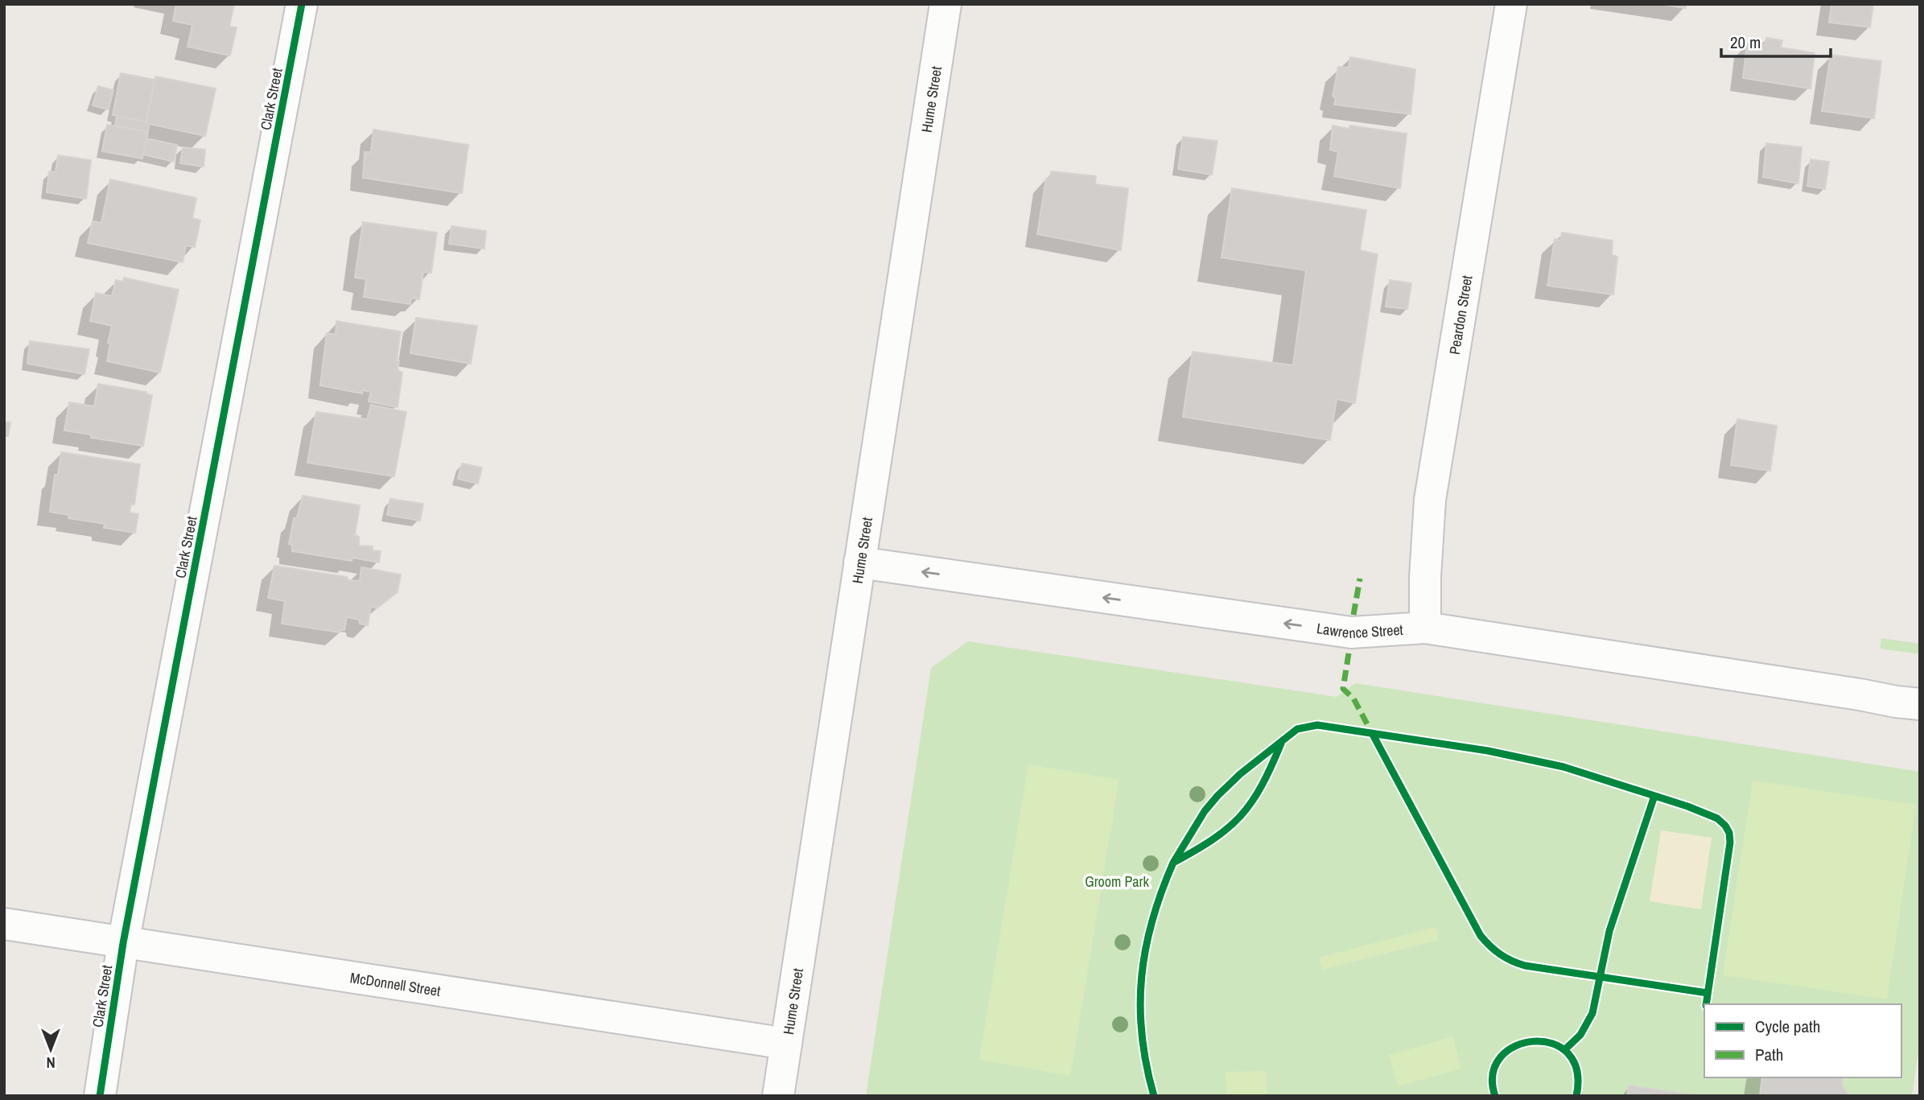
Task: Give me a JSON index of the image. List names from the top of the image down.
{
  "streets": {
    "street": [
      "Clark Street",
      "Hume Street",
      "Peardon Street",
      "Lawrence Street",
      "McDonnell Street"
    ]
  },
  "crossings": [
    ["Clark Street", "McDonnell Street"],
    ["Hume Street", "Lawrence Street"],
    ["Hume Street", "McDonnell Street"],
    ["Peardon Street", "Lawrence Street"]
  ],
  "one_way": ["Lawrence Street"],
  "parks": ["Groom Park"],
  "legend": ["Cycle path", "Path"],
  "scale_bar": "20 m",
  "north": "bottom"
}
